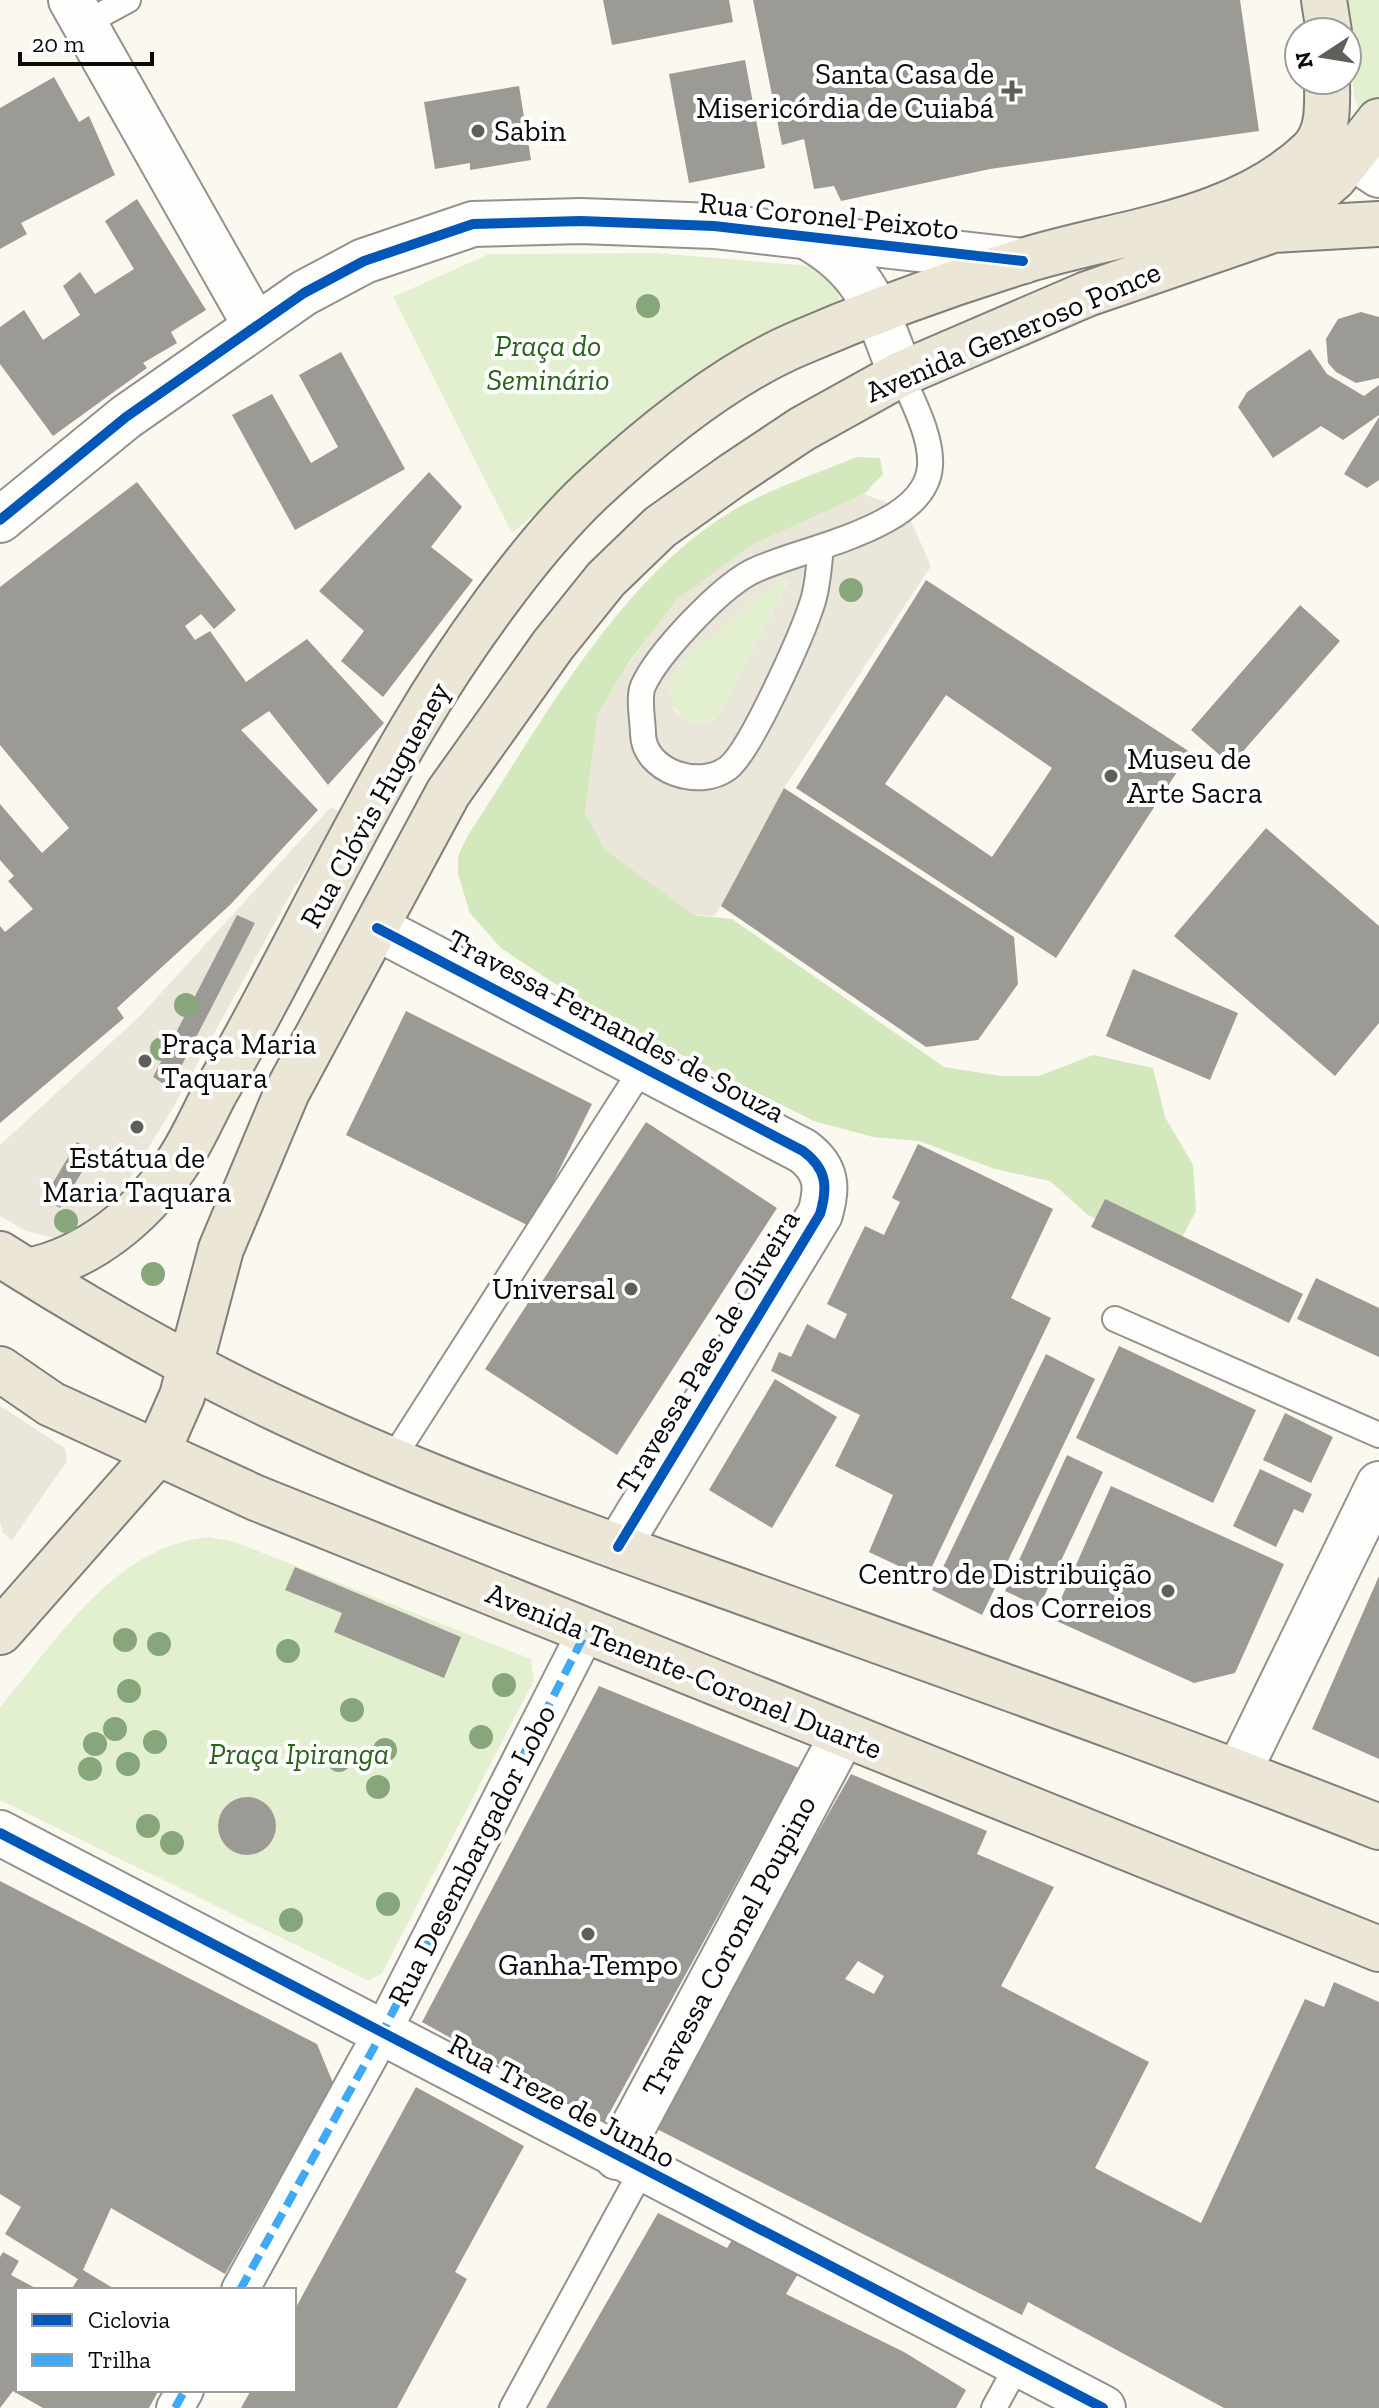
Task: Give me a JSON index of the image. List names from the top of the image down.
{
  "streets": {
    "main road": ["Avenida Generoso Ponce", "Rua Clóvis Hugueney", "Avenida Tenente-Coronel Duarte"],
    "street": [
      "Rua Coronel Peixoto",
      "Travessa Fernandes de Souza",
      "Travessa Paes de Oliveira",
      "Rua Desembargador Lobo",
      "Travessa Coronel Poupino",
      "Rua Treze de Junho"
    ]
  },
  "crossings": [
    ["Rua Coronel Peixoto", "Rua Clóvis Hugueney"],
    ["Avenida Generoso Ponce", "Travessa Fernandes de Souza"],
    ["Avenida Generoso Ponce", "Avenida Tenente-Coronel Duarte"],
    ["Travessa Fernandes de Souza", "Travessa Paes de Oliveira"],
    ["Avenida Tenente-Coronel Duarte", "Rua Desembargador Lobo"],
    ["Avenida Tenente-Coronel Duarte", "Travessa Coronel Poupino"],
    ["Rua Desembargador Lobo", "Rua Treze de Junho"],
    ["Travessa Coronel Poupino", "Rua Treze de Junho"]
  ],
  "parks": ["Praça do Seminário", "Praça Ipiranga"],
  "places": {
    "health": ["Santa Casa de Misericórdia de Cuiabá"],
    "other": [
      "Sabin",
      "Museu de Arte Sacra",
      "Praça Maria Taquara",
      "Estátua de Maria Taquara",
      "Universal",
      "Centro de Distribuição dos Correios",
      "Ganha-Tempo"
    ]
  },
  "legend": ["Ciclovia", "Trilha"],
  "scale_bar": "20 m",
  "north": "left"
}
